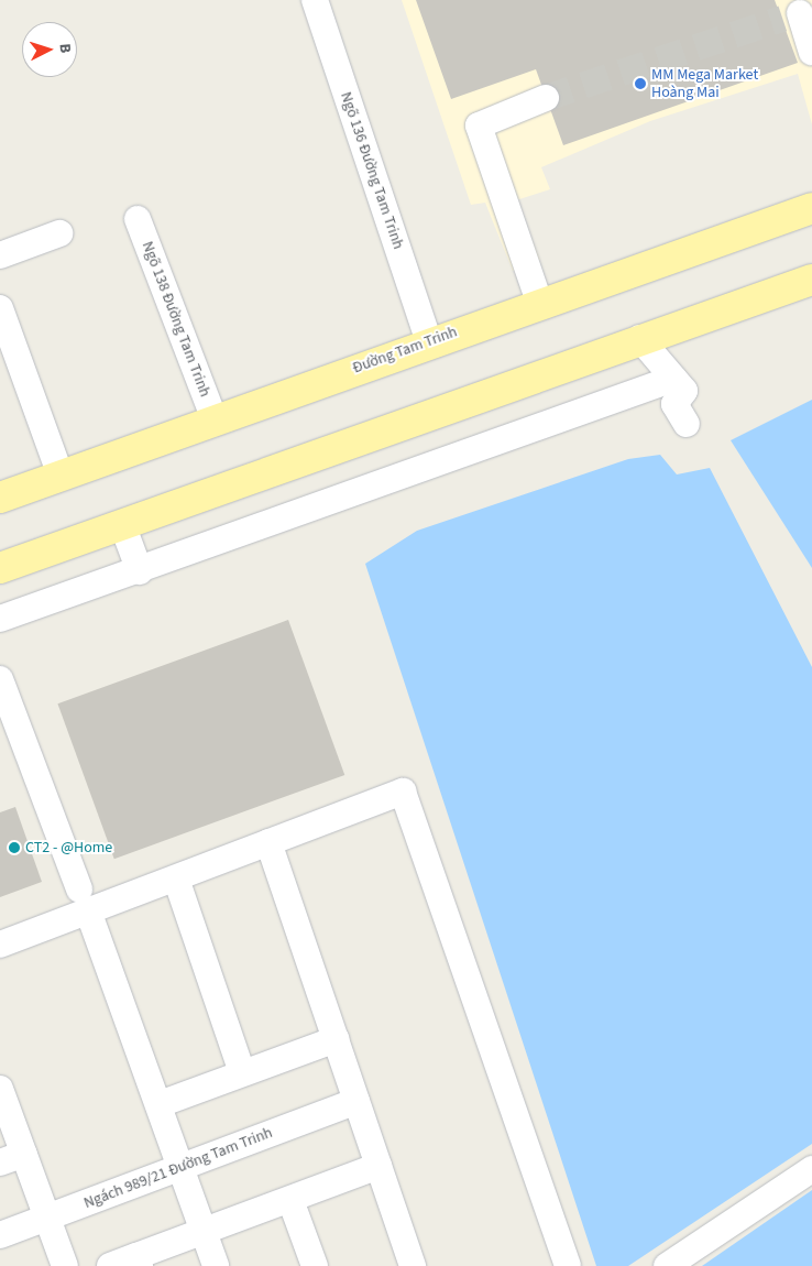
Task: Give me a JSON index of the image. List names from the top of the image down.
{
  "streets": {
    "main road": ["Đường Tam Trinh"],
    "street": ["Ngõ 136 Đường Tam Trinh", "Ngõ 138 Đường Tam Trinh", "Ngách 989/21 Đường Tam Trinh"]
  },
  "crossings": [
    ["Ngõ 136 Đường Tam Trinh", "Đường Tam Trinh"],
    ["Ngõ 138 Đường Tam Trinh", "Đường Tam Trinh"]
  ],
  "places": ["MM Mega Market Hoàng Mai", "CT2 - @Home"],
  "north": "right"
}
